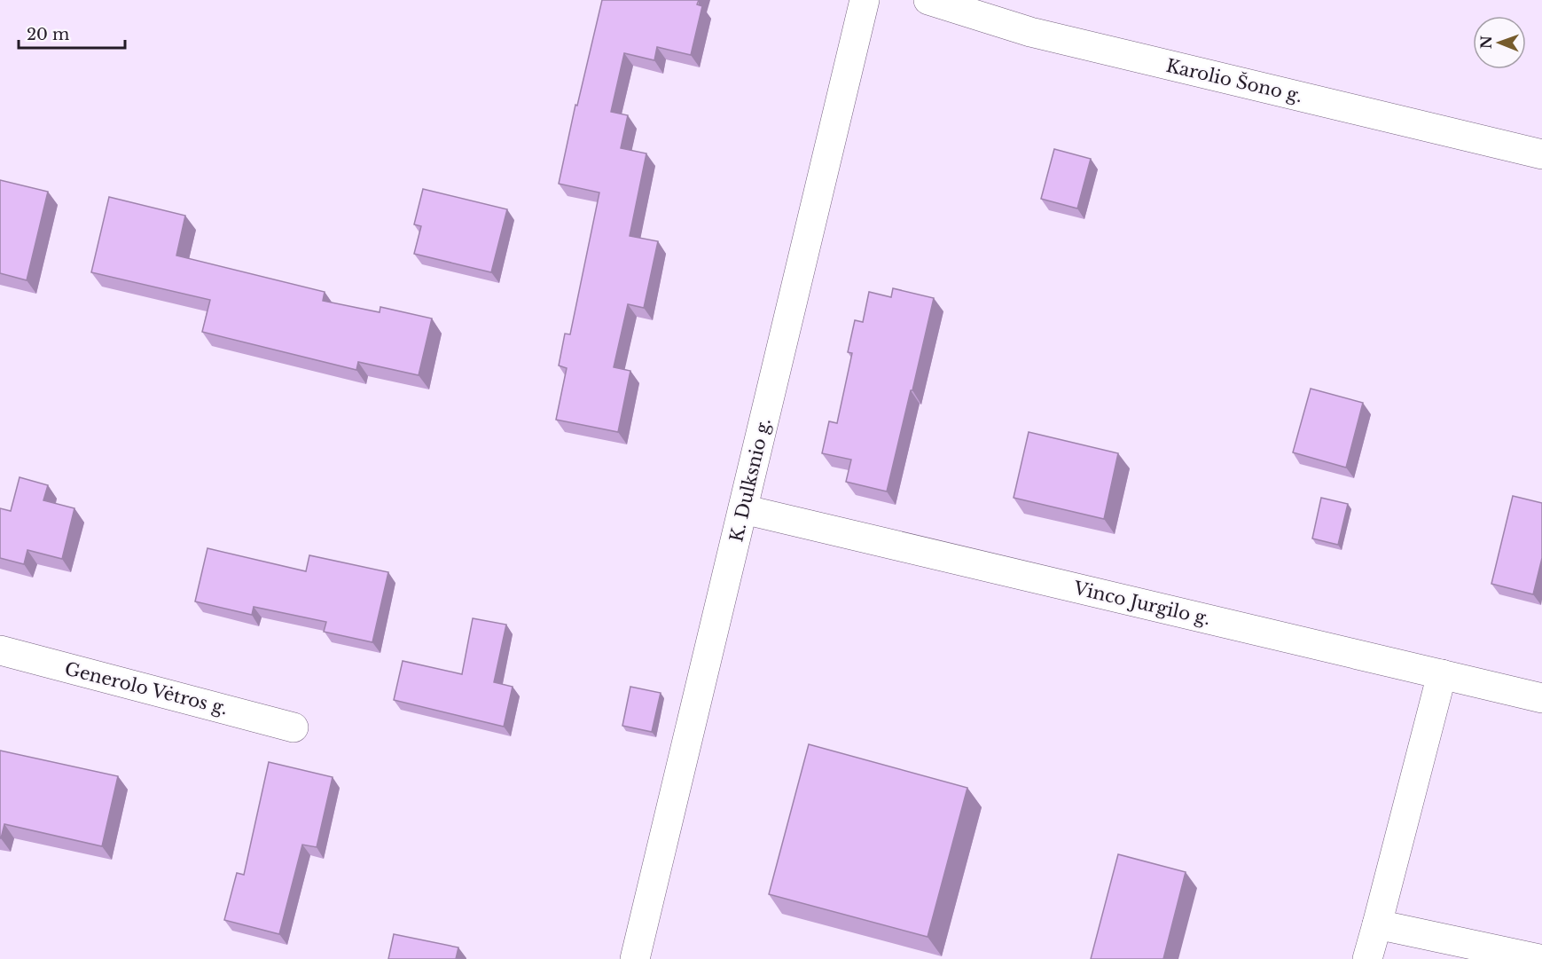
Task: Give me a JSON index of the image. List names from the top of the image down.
{
  "streets": {
    "street": [
      "Karolio Šono g.",
      "K. Dulksnio g.",
      "Vinco Jurgilo g.",
      "Generolo Vėtros g."
    ]
  },
  "crossings": [
    ["K. Dulksnio g.", "Vinco Jurgilo g."]
  ],
  "scale_bar": "20 m",
  "north": "left"
}
